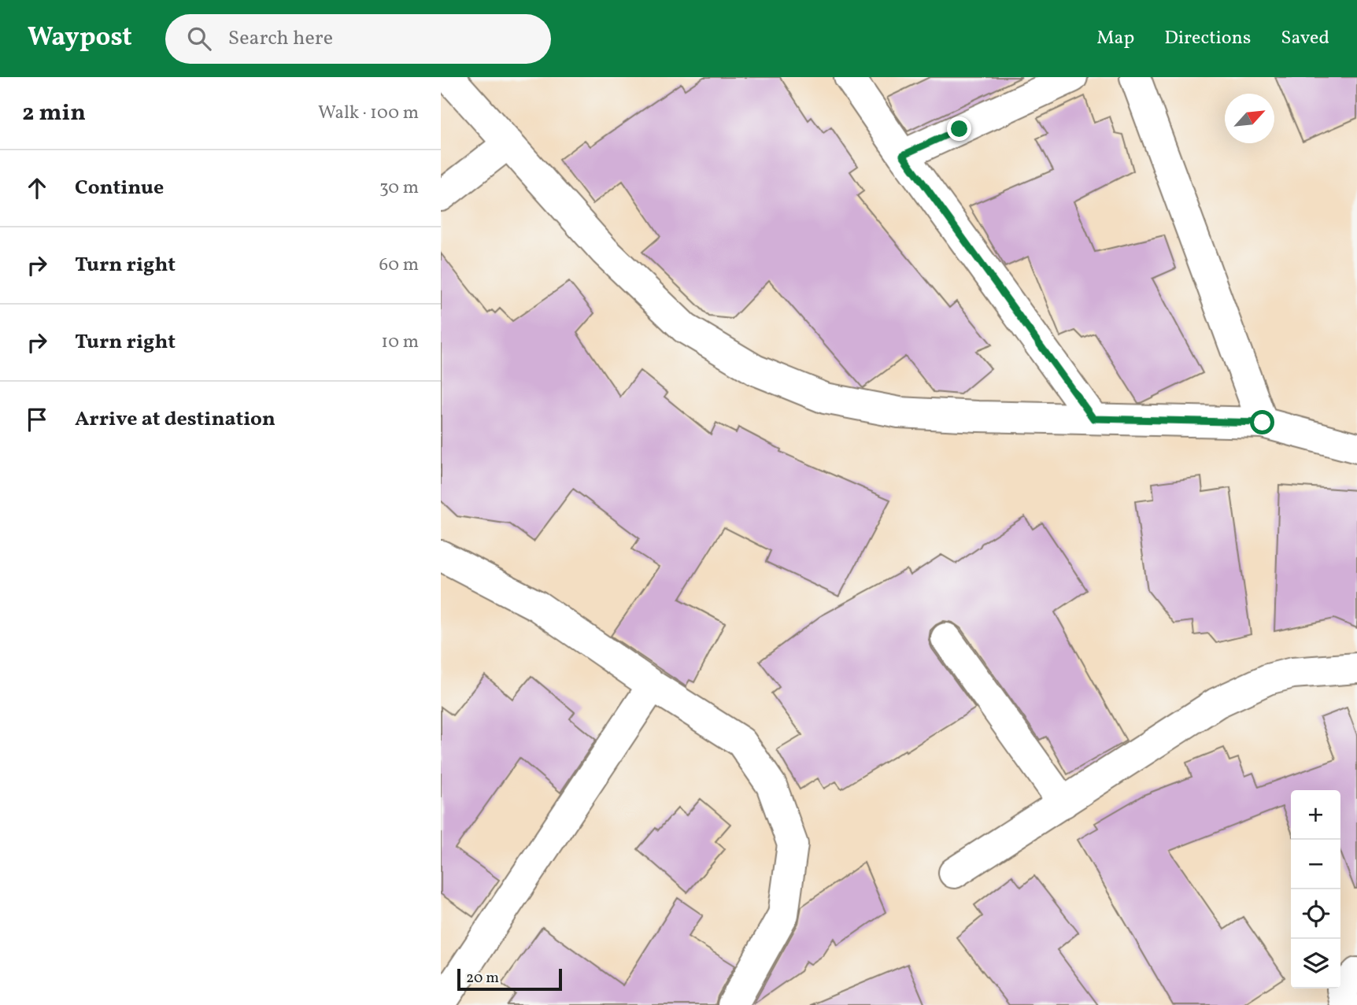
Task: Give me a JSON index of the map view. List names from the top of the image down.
{
  "scale_bar": "20 m",
  "north": "top right",
  "page": {
    "header": "Waypost",
    "search": "Search here",
    "nav": ["Map", "Directions", "Saved"],
    "heading": ["2 min", "Walk · 100 m"],
    "list": [
      ["Continue", "30 m"],
      ["Turn right", "60 m"],
      ["Turn right", "10 m"],
      "Arrive at destination"
    ],
    "map_buttons": ["+", "−"],
    "scale": "20 m"
  }
}
